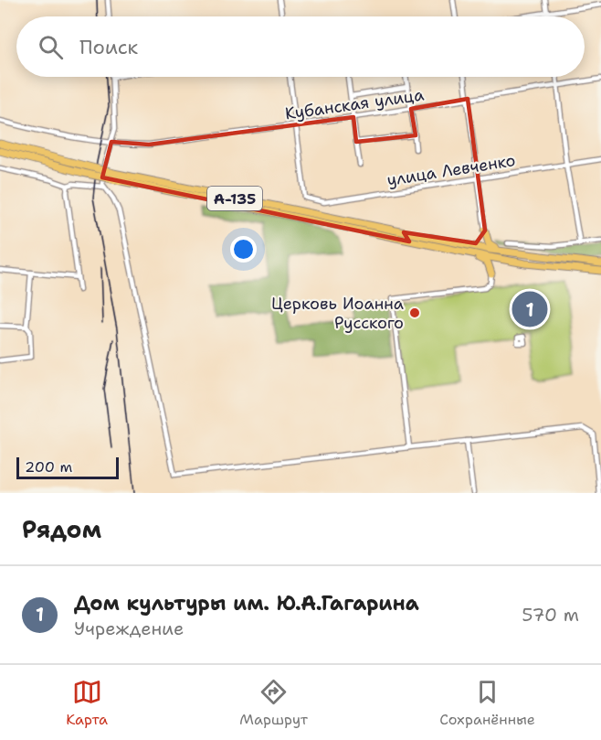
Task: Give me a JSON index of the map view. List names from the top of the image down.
{
  "streets": {
    "highway": ["А-135"],
    "street": ["Кубанская улица", "улица Левченко"]
  },
  "crossings": [
    ["Кубанская улица", "улица Левченко"]
  ],
  "places": ["Церковь Иоанна Русского"],
  "scale_bar": "200 m",
  "page": {
    "search": "Поиск",
    "pins": "1",
    "scale": "200 m",
    "heading": "Рядом",
    "list": [
      {
        "mark": "1",
        "name": "Дом культуры им. Ю.А.Гагарина",
        "note": "Учреждение",
        "value": "570 m"
      }
    ],
    "nav": ["Карта", "Маршрут", "Сохранённые"]
  }
}
